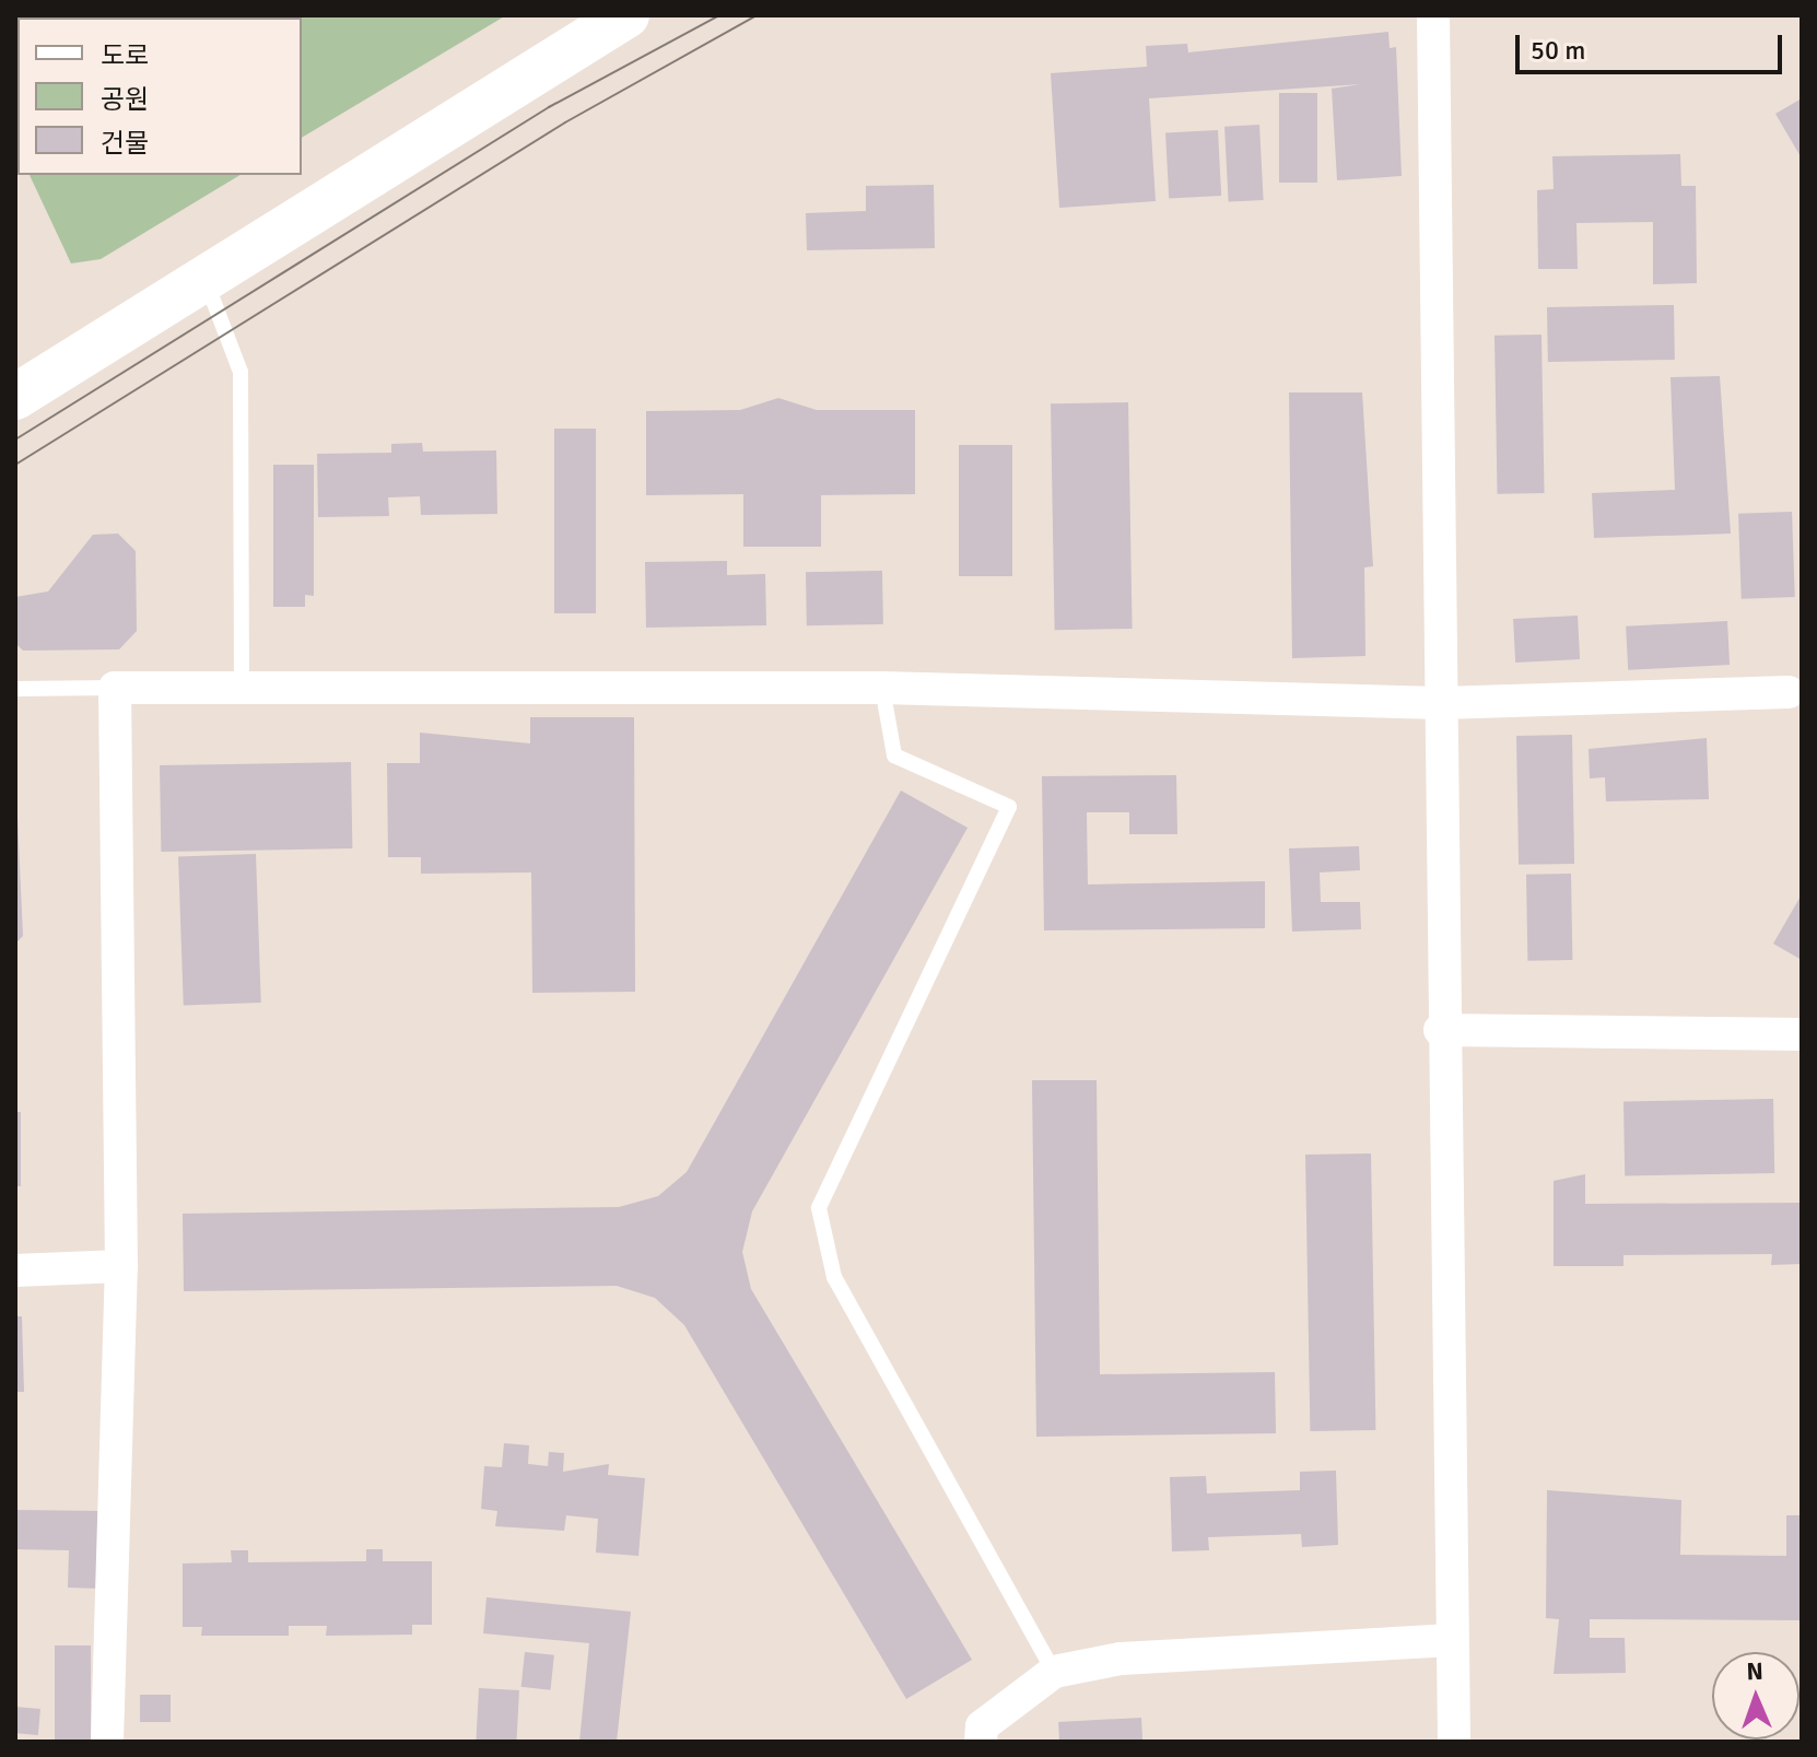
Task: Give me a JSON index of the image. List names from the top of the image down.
{
  "legend": ["도로", "공원", "건물"],
  "scale_bar": "50 m",
  "north": "top"
}
